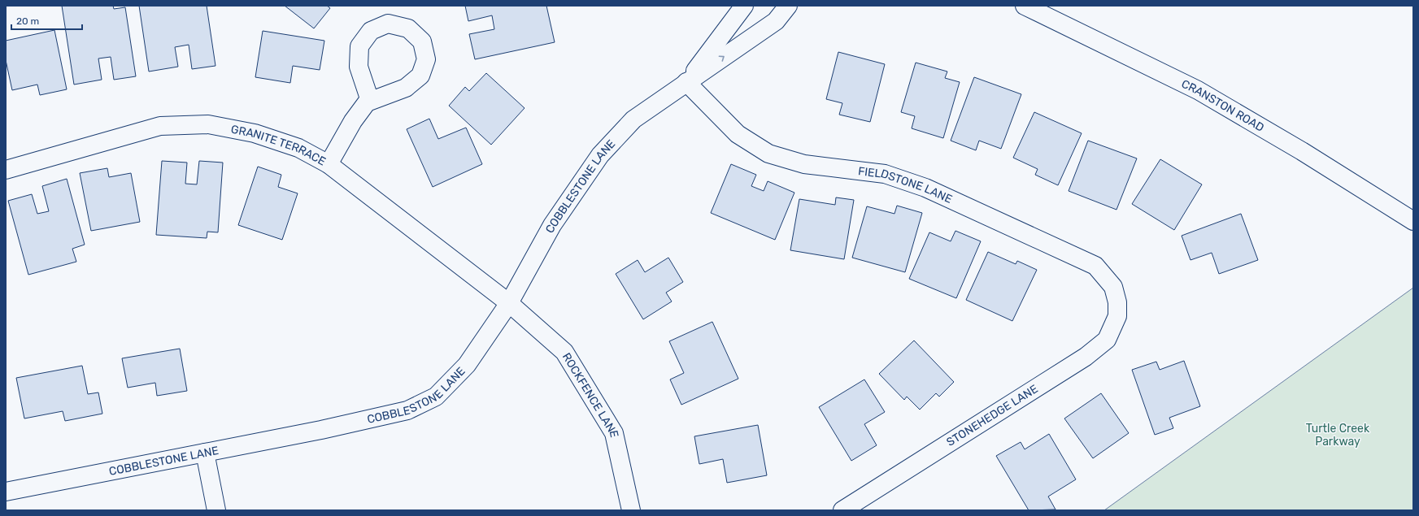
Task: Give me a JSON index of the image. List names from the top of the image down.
{
  "streets": {
    "street": [
      "CRANSTON ROAD",
      "GRANITE TERRACE",
      "FIELDSTONE LANE",
      "COBBLESTONE LANE",
      "ROCKFENCE LANE",
      "STONEHEDGE LANE"
    ]
  },
  "crossings": [
    ["GRANITE TERRACE", "COBBLESTONE LANE"],
    ["GRANITE TERRACE", "ROCKFENCE LANE"],
    ["FIELDSTONE LANE", "COBBLESTONE LANE"],
    ["FIELDSTONE LANE", "STONEHEDGE LANE"],
    ["COBBLESTONE LANE", "ROCKFENCE LANE"]
  ],
  "parks": ["Turtle Creek Parkway"],
  "scale_bar": "20 m"
}
